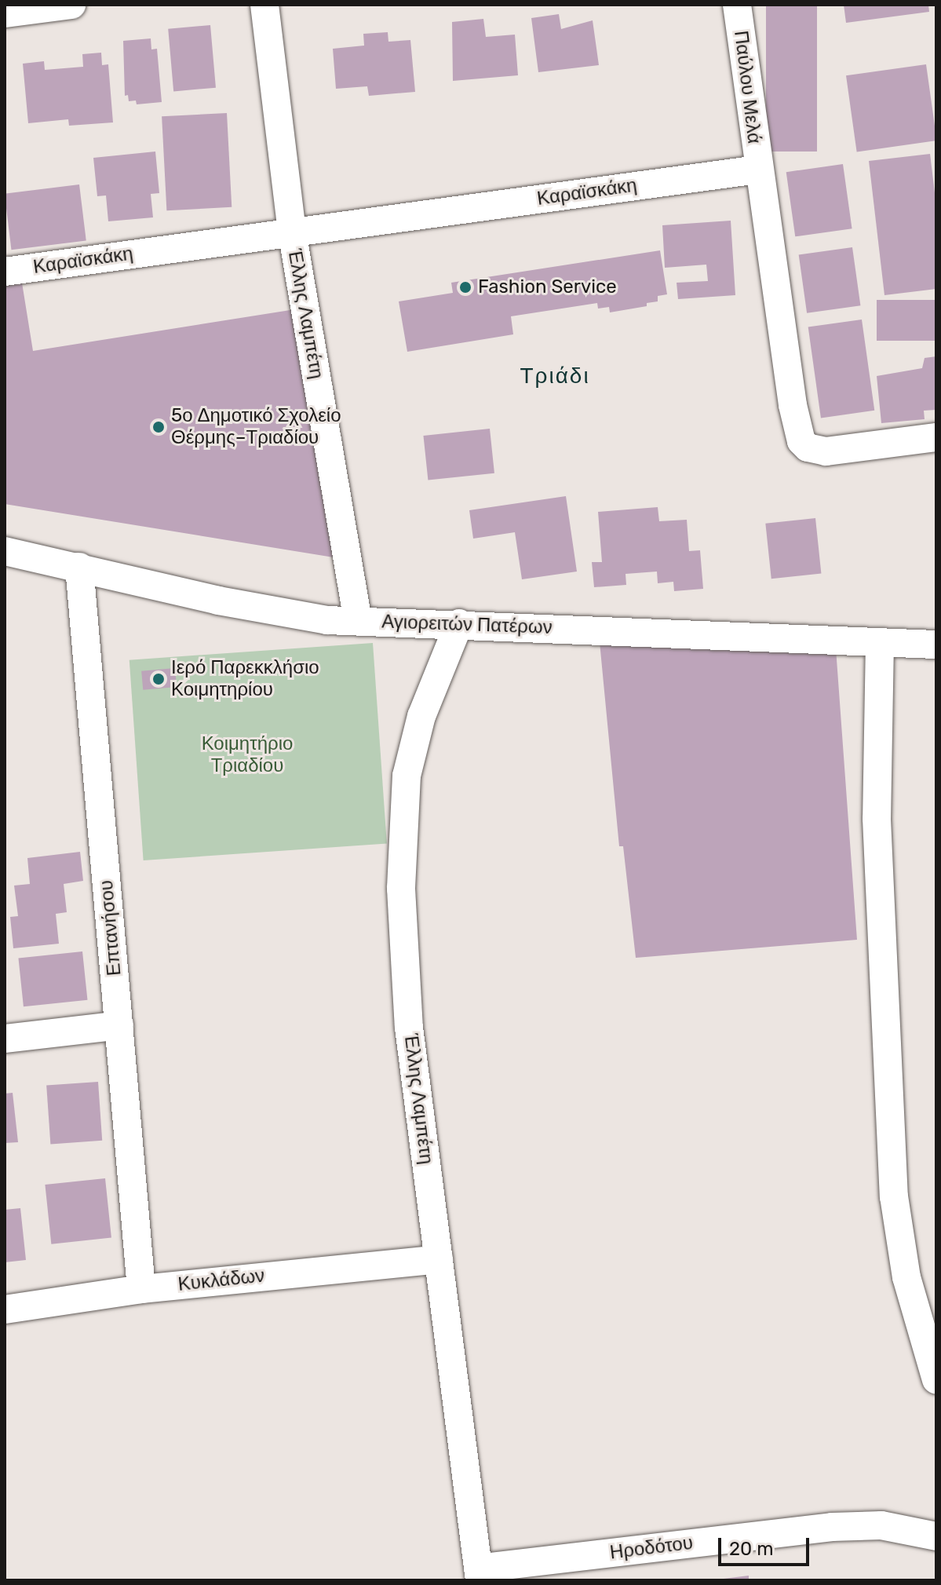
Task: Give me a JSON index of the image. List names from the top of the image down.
{
  "streets": {
    "street": [
      "Παύλου Μελά",
      "Καραϊσκάκη",
      "Έλλης Λαμπέτη",
      "Αγιορειτών Πατέρων",
      "Επτανήσου",
      "Κυκλάδων",
      "Ηροδότου"
    ]
  },
  "crossings": [
    ["Παύλου Μελά", "Καραϊσκάκη"],
    ["Καραϊσκάκη", "Έλλης Λαμπέτη"],
    ["Έλλης Λαμπέτη", "Αγιορειτών Πατέρων"],
    ["Έλλης Λαμπέτη", "Κυκλάδων"],
    ["Έλλης Λαμπέτη", "Ηροδότου"],
    ["Αγιορειτών Πατέρων", "Επτανήσου"],
    ["Επτανήσου", "Κυκλάδων"]
  ],
  "districts": ["Τριάδι"],
  "parks": ["Κοιμητήριο Τριαδίου"],
  "places": ["Fashion Service", "5ο Δημοτικό Σχολείο Θέρμης–Τριαδίου", "Ιερό Παρεκκλήσιο Κοιμητηρίου"],
  "scale_bar": "20 m"
}
